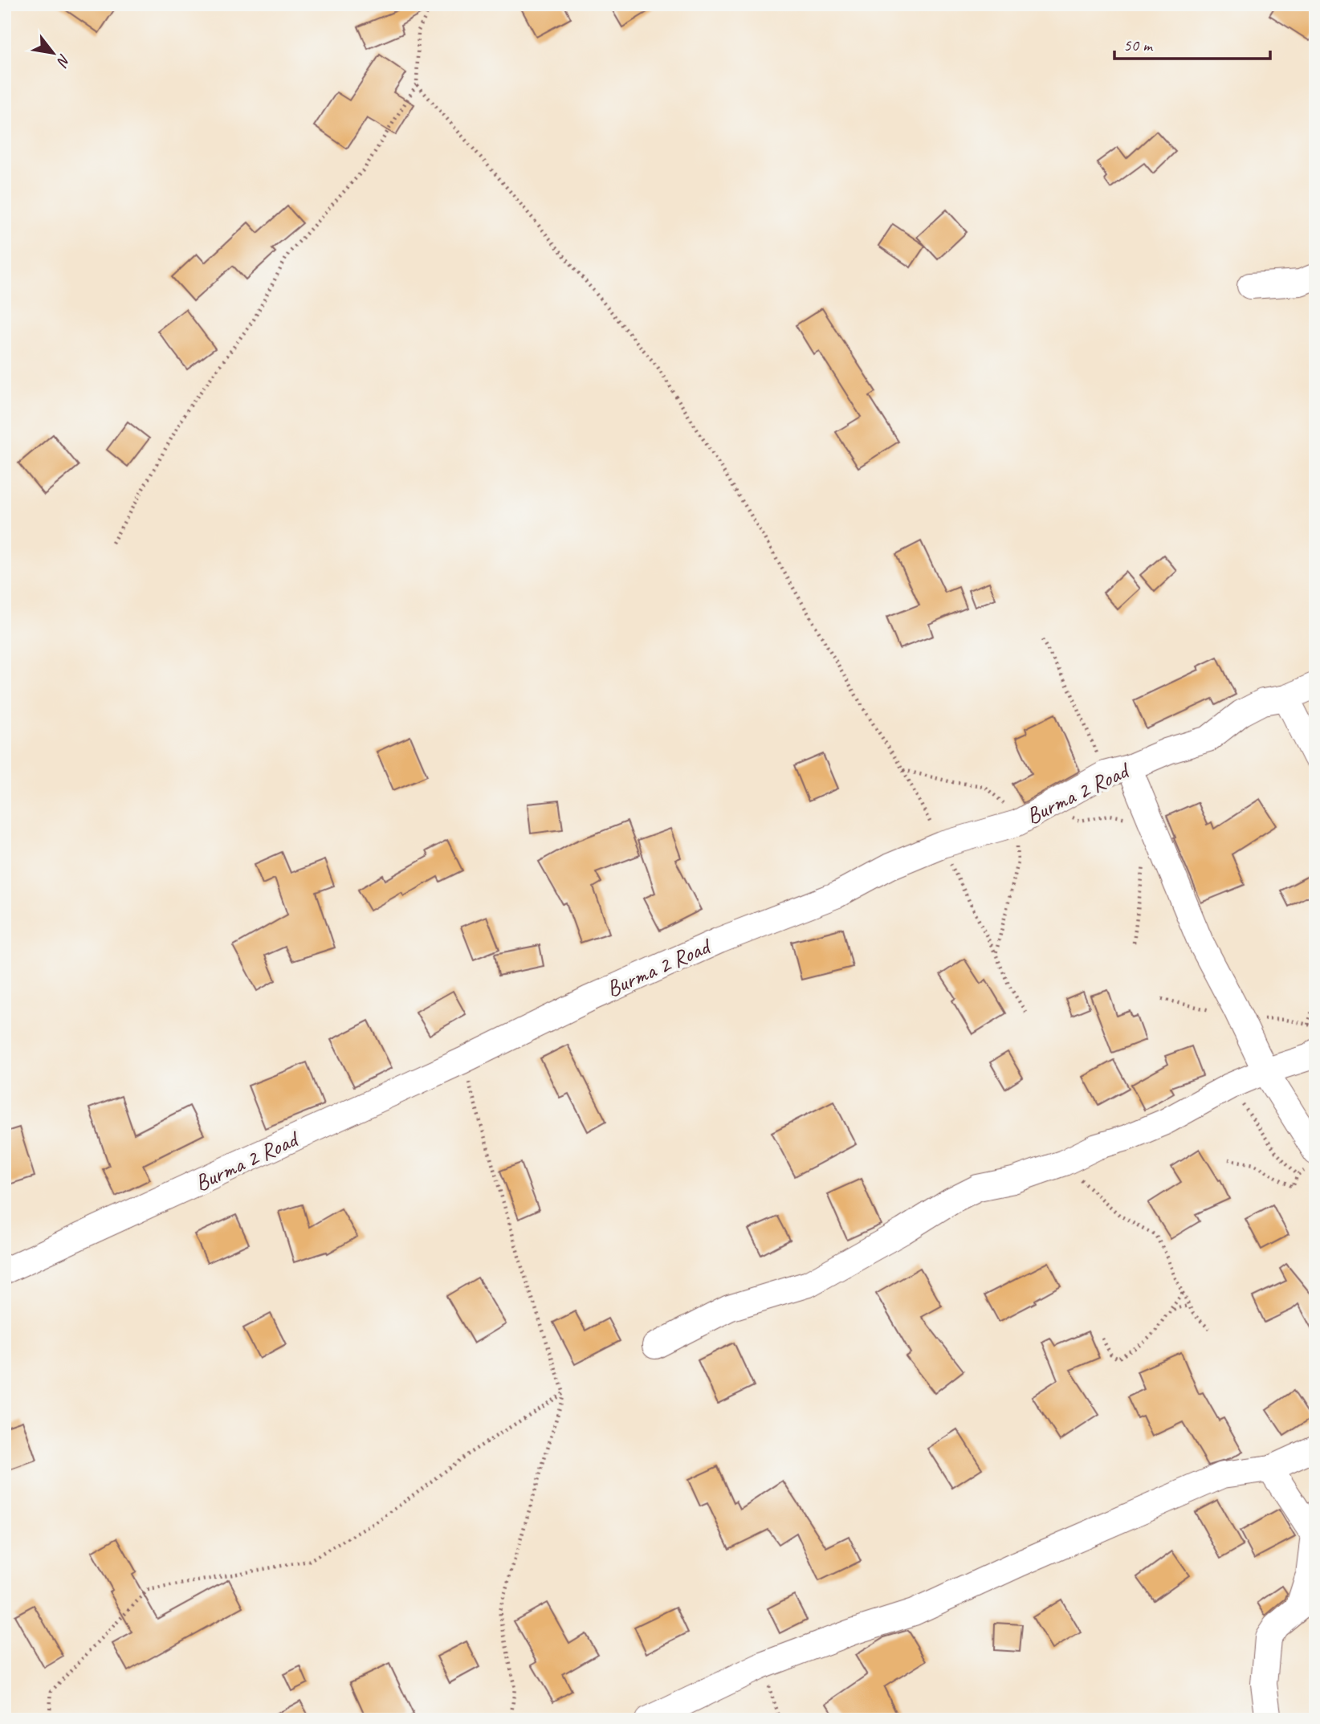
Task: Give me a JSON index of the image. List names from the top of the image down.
{
  "streets": {
    "street": ["Burma 2 Road"]
  },
  "scale_bar": "50 m",
  "north": "bottom right"
}
